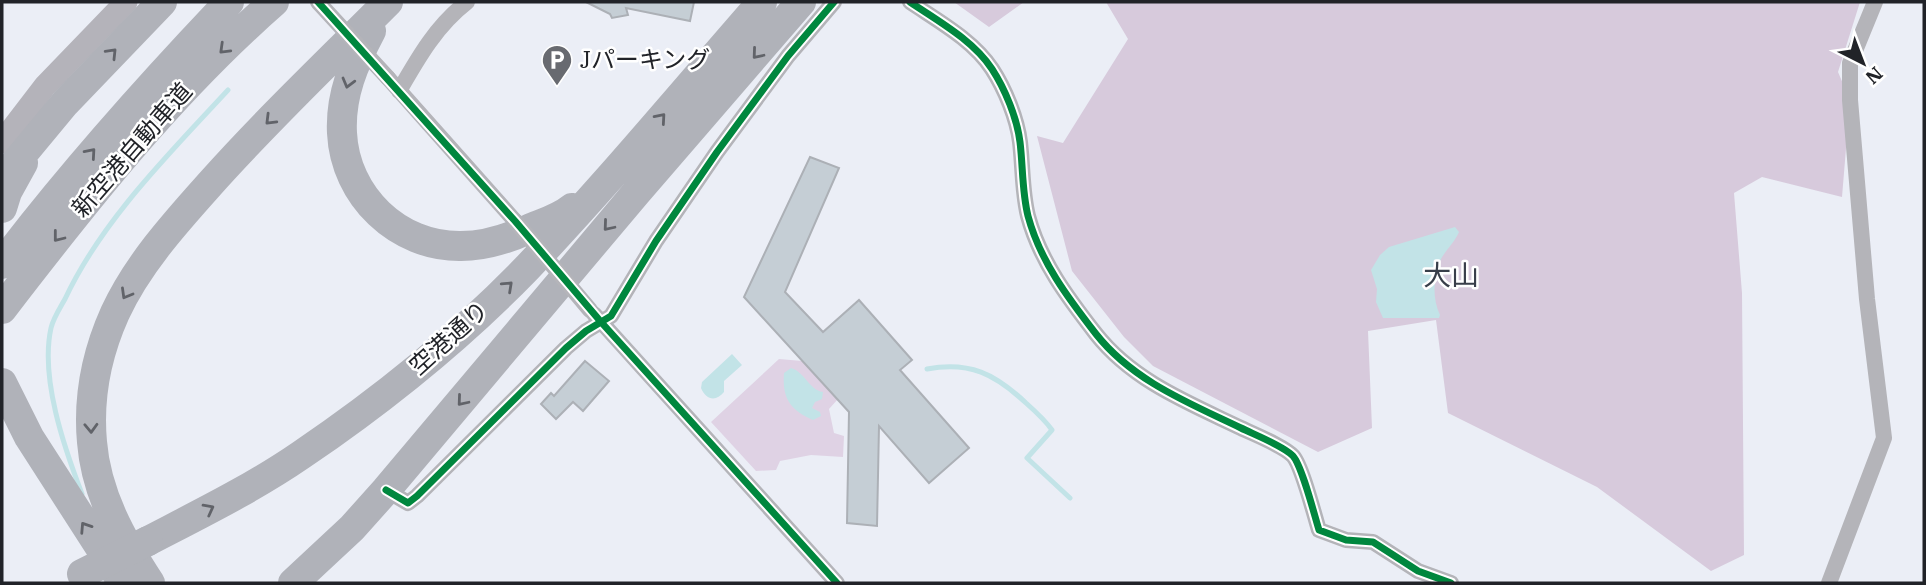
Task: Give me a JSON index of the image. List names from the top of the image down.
{
  "streets": {
    "highway": ["新空港自動車道", "空港通り"]
  },
  "districts": ["大山"],
  "places": {
    "parking": ["Jパーキング"]
  },
  "north": "bottom right"
}
